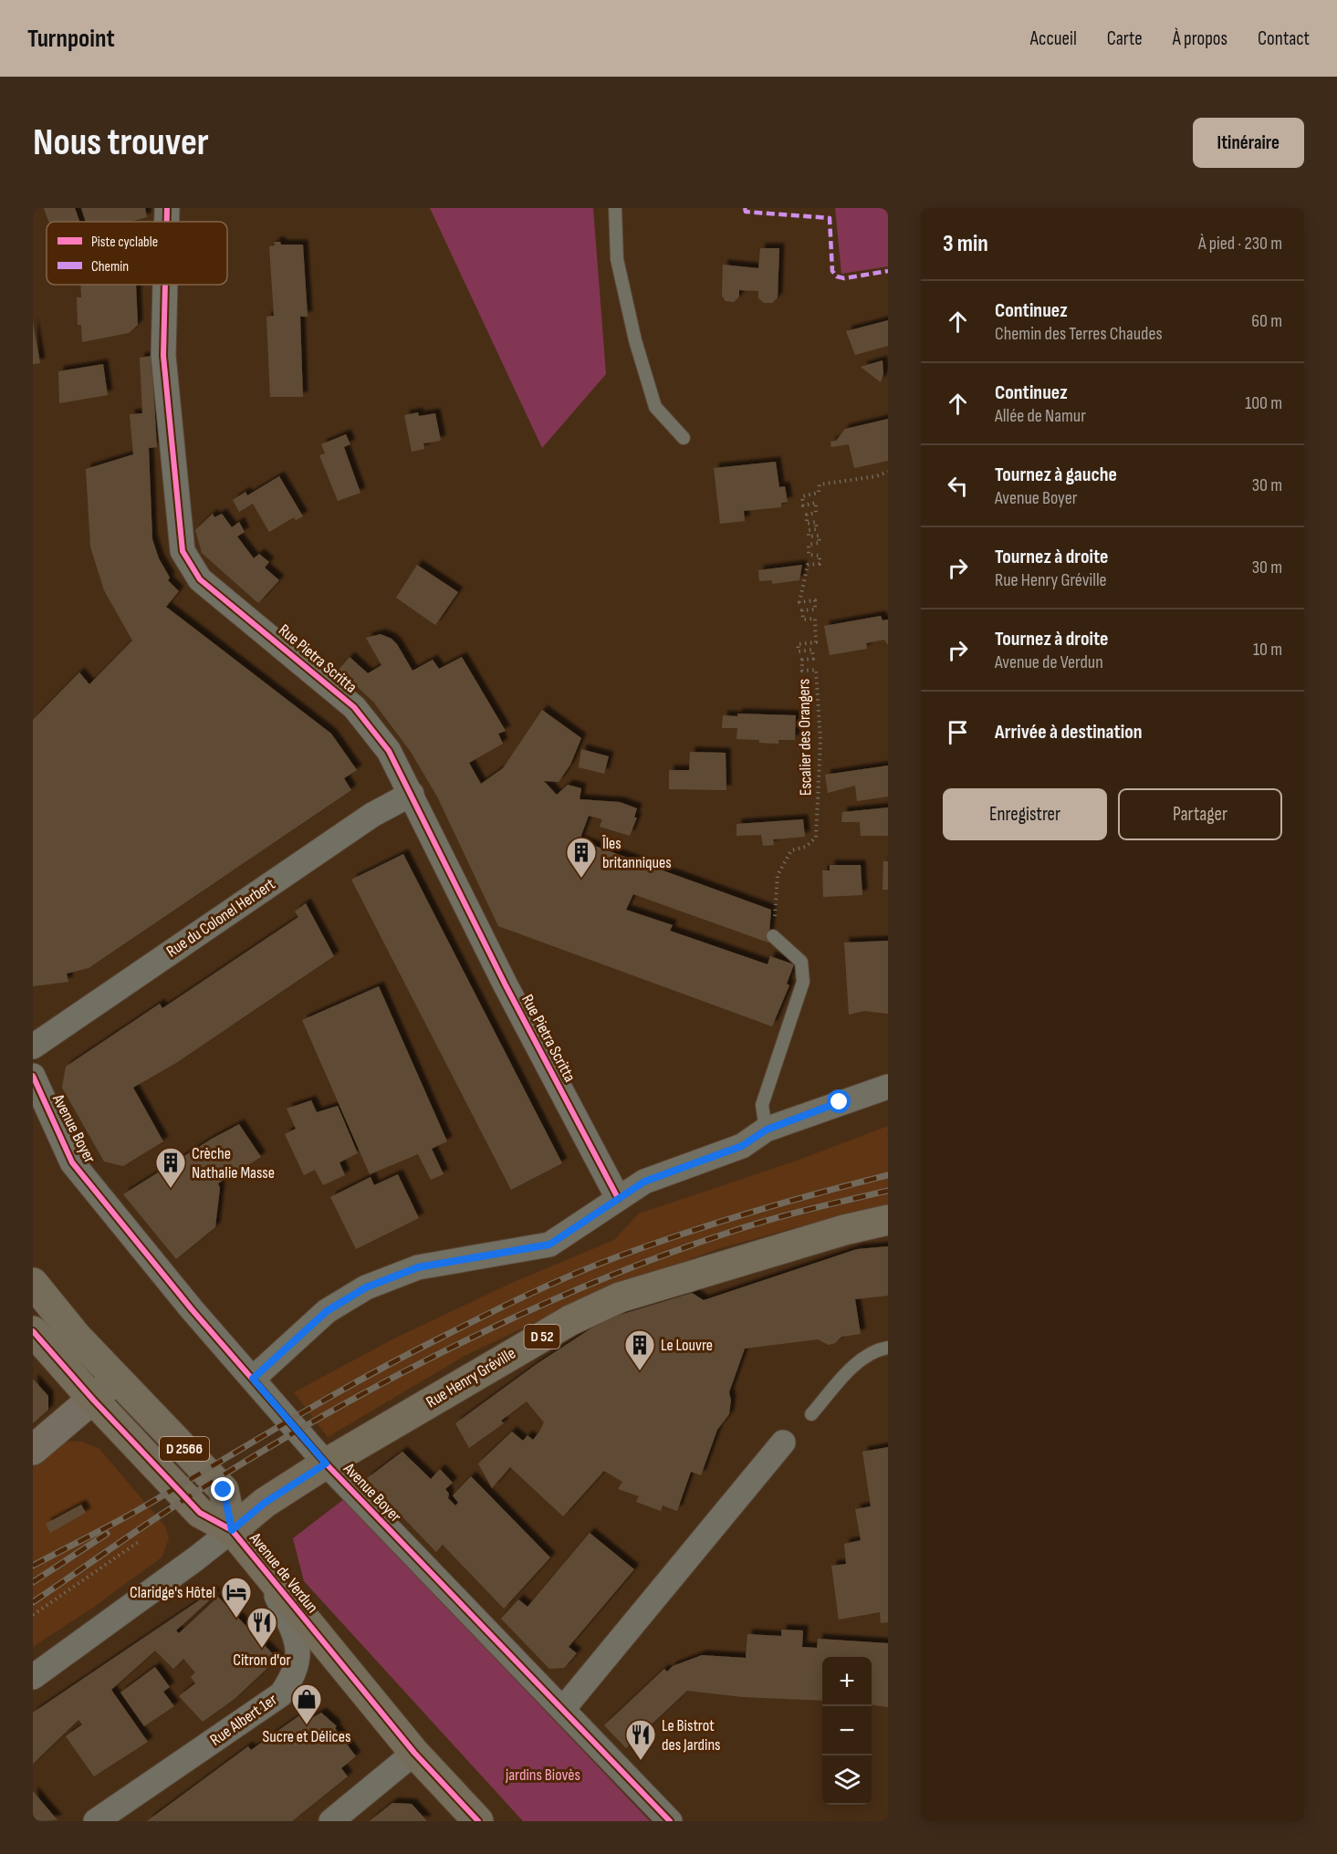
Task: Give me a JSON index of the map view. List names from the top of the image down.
{
  "streets": {
    "main road": [
      "D 52",
      "Rue Henry Gréville",
      "D 2566",
      "Avenue de Verdun"
    ],
    "street": [
      "Rue Pietra Scritta",
      "Rue du Colonel Herbert",
      "Avenue Boyer",
      "Rue Albert 1er"
    ],
    "path": ["Escalier des Orangers"]
  },
  "crossings": [
    ["Rue Pietra Scritta", "Rue du Colonel Herbert"],
    ["Avenue Boyer", "Rue Henry Gréville"],
    ["Rue Henry Gréville", "Avenue de Verdun"],
    ["Avenue de Verdun", "Rue Albert 1er"]
  ],
  "parks": ["jardins Biovès"],
  "places": {
    "building": ["Îles britanniques", "Crèche Nathalie Masse", "Le Louvre"],
    "hotel": ["Claridge's Hôtel"],
    "restaurant": ["Citron d'or", "Le Bistrot des Jardins"],
    "shop": ["Sucre et Délices"]
  },
  "legend": ["Piste cyclable", "Chemin"],
  "page": {
    "header": "Turnpoint",
    "nav": [
      "Accueil",
      "Carte",
      "À propos",
      "Contact"
    ],
    "buttons": [
      "Itinéraire",
      ["Enregistrer", "Partager"]
    ],
    "title": "Nous trouver",
    "heading": ["3 min", "À pied · 230 m"],
    "list": [
      ["Continuez", "Chemin des Terres Chaudes", "60 m"],
      ["Continuez", "Allée de Namur", "100 m"],
      ["Tournez à gauche", "Avenue Boyer", "30 m"],
      ["Tournez à droite", "Rue Henry Gréville", "30 m"],
      ["Tournez à droite", "Avenue de Verdun", "10 m"],
      "Arrivée à destination"
    ],
    "map_buttons": ["+", "−"]
  }
}
